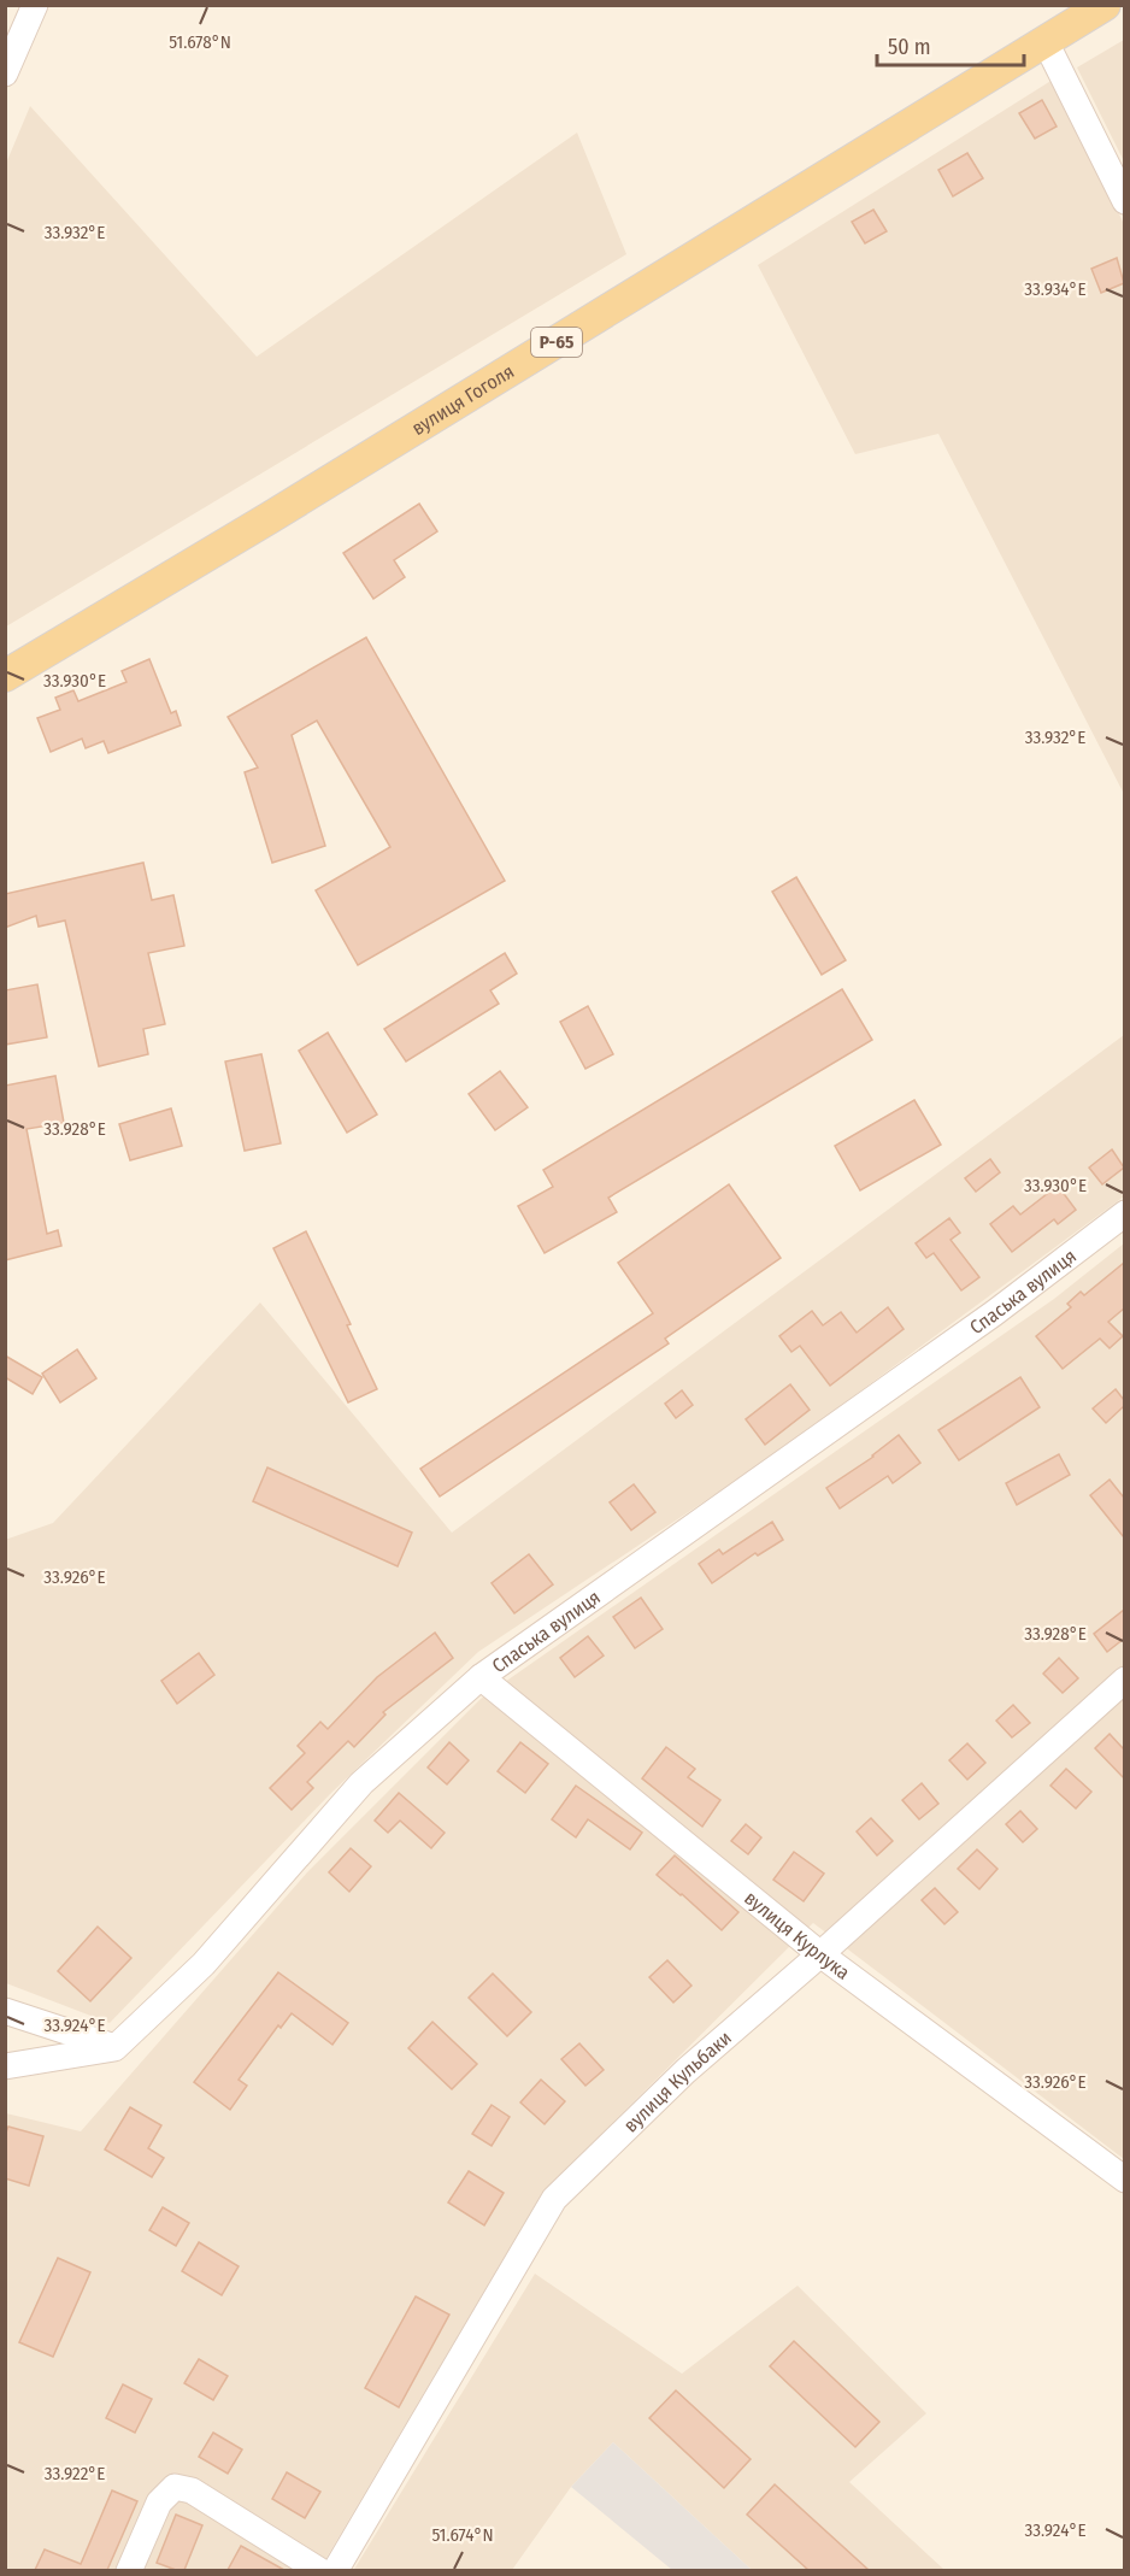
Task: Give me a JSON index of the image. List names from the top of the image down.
{
  "streets": {
    "main road": ["Р-65", "вулиця Гоголя"],
    "street": ["Спаська вулиця", "вулиця Курлука", "вулиця Кульбаки"]
  },
  "crossings": [
    ["Спаська вулиця", "вулиця Курлука"],
    ["вулиця Курлука", "вулиця Кульбаки"]
  ],
  "scale_bar": "50 m",
  "coordinates": [
    "51.678°N",
    "33.932°E",
    "33.934°E",
    "33.930°E",
    "33.928°E",
    "33.926°E",
    "33.924°E",
    "33.922°E",
    "51.674°N"
  ]
}
